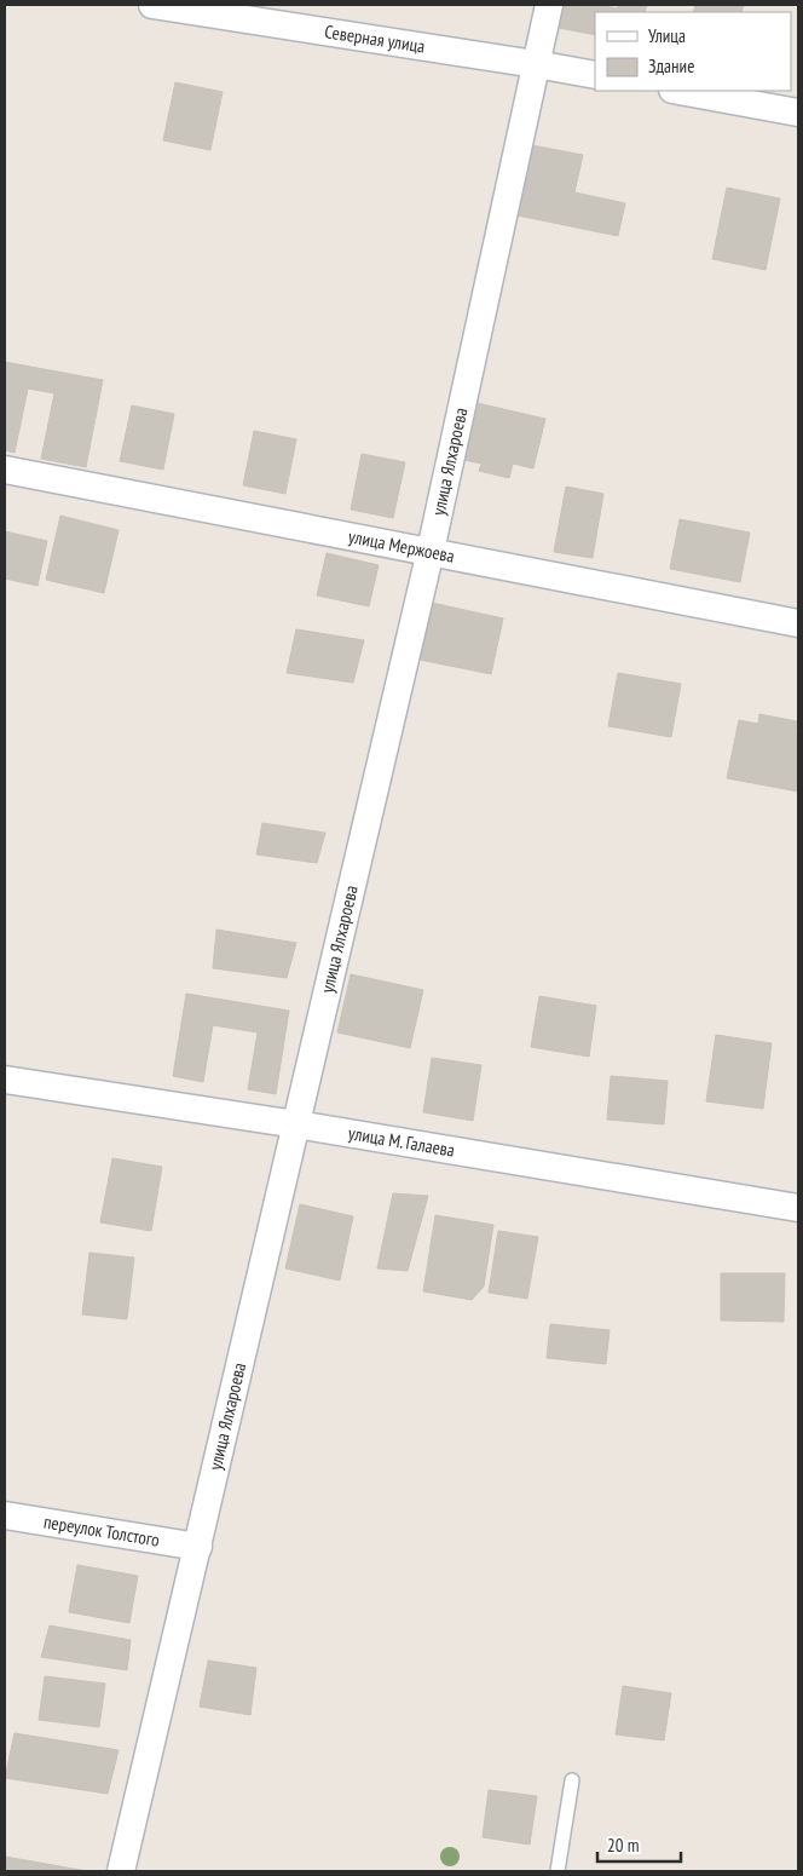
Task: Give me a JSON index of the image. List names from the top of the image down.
{
  "streets": {
    "street": [
      "Северная улица",
      "улица Ялхароева",
      "улица Мержоева",
      "улица М. Галаева",
      "переулок Толстого"
    ]
  },
  "crossings": [
    ["Северная улица", "улица Ялхароева"],
    ["улица Ялхароева", "улица Мержоева"],
    ["улица Ялхароева", "улица М. Галаева"],
    ["улица Ялхароева", "переулок Толстого"]
  ],
  "legend": ["Улица", "Здание"],
  "scale_bar": "20 m"
}
